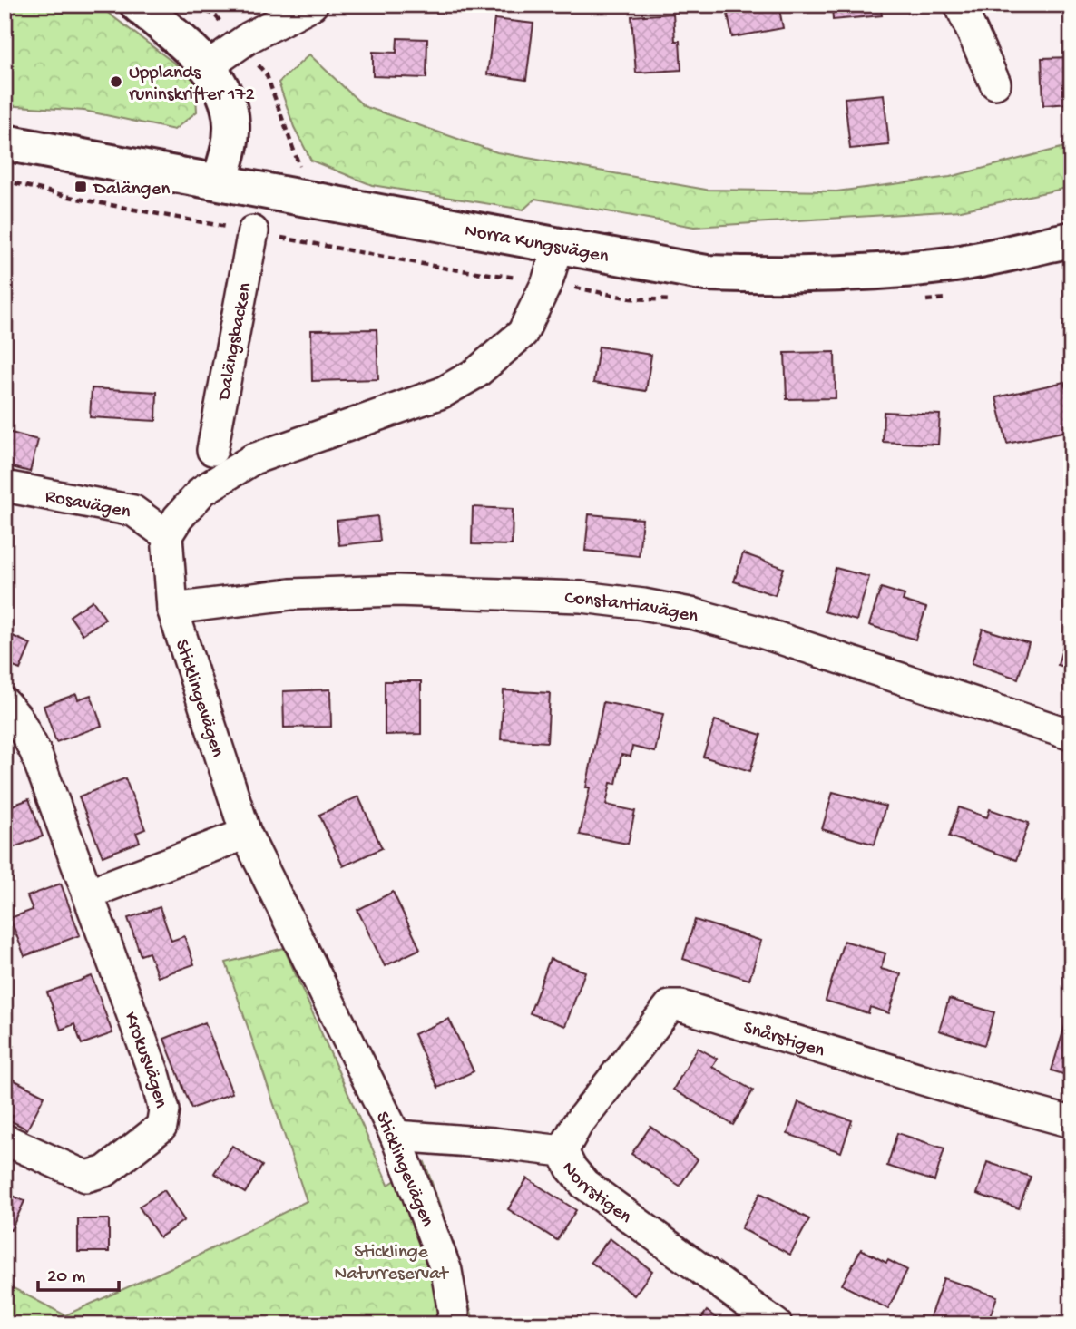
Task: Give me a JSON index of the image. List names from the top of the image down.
{
  "streets": {
    "main road": ["Norra Kungsvägen"],
    "street": [
      "Dalängsbacken",
      "Rosavägen",
      "Constantiavägen",
      "Sticklingevägen",
      "Snårstigen",
      "Krokusvägen",
      "Norrstigen"
    ]
  },
  "crossings": [
    ["Rosavägen", "Sticklingevägen"],
    ["Constantiavägen", "Sticklingevägen"],
    ["Sticklingevägen", "Norrstigen"],
    ["Snårstigen", "Norrstigen"]
  ],
  "parks": ["Sticklinge Naturreservat"],
  "places": {
    "other": ["Upplands runinskrifter 172"],
    "transit": ["Dalängen"]
  },
  "scale_bar": "20 m"
}
